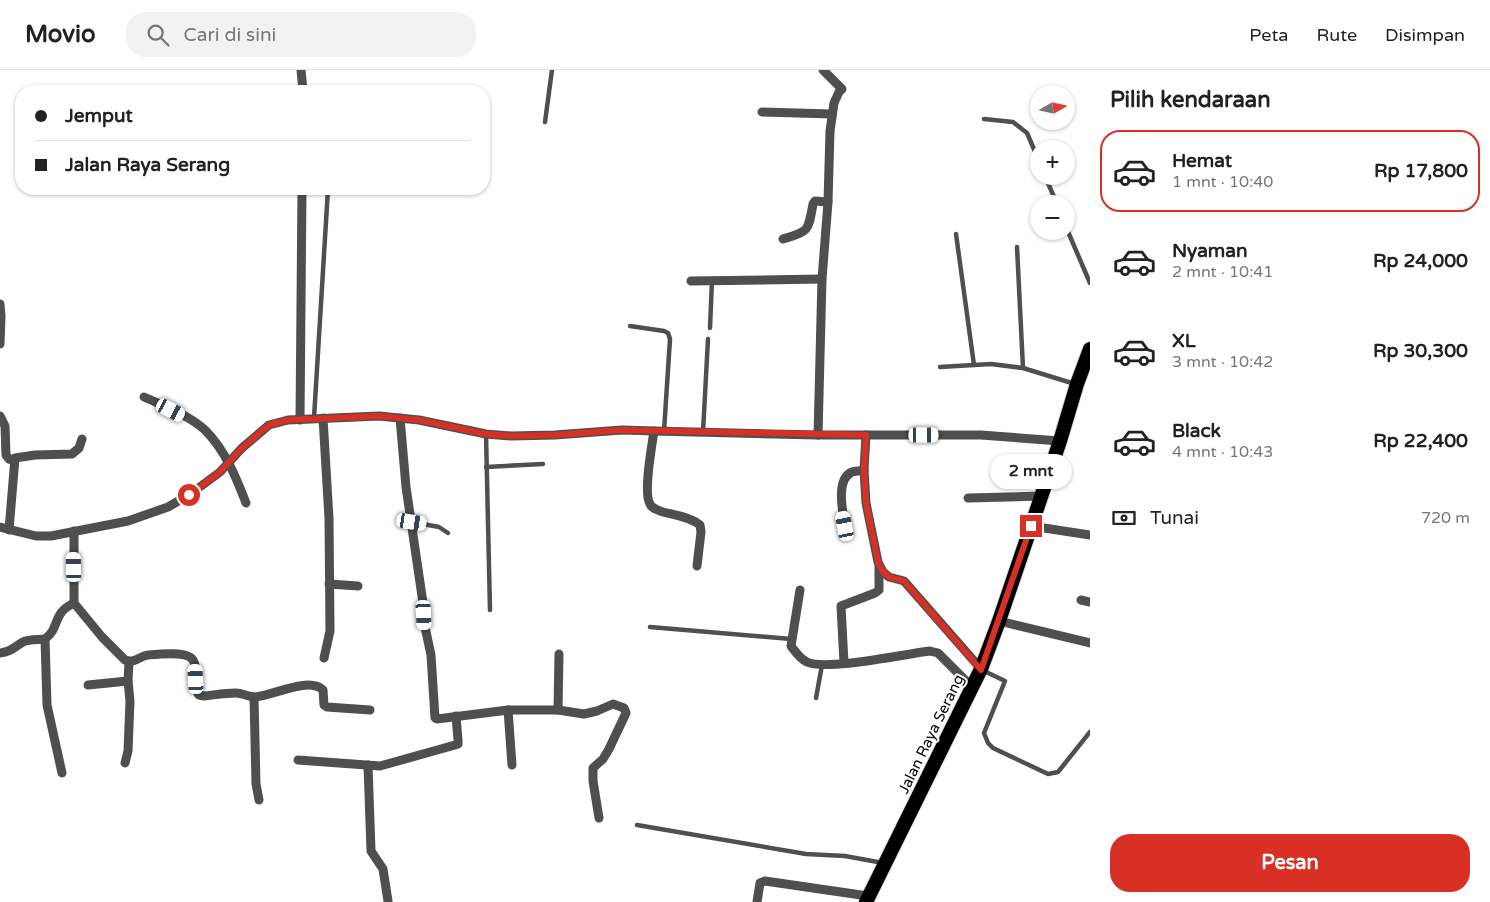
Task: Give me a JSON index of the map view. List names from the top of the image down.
{
  "streets": {
    "highway": ["Jalan Raya Serang"]
  },
  "north": "right",
  "page": {
    "header": "Movio",
    "search": "Cari di sini",
    "nav": ["Peta", "Rute", "Disimpan"],
    "heading": "Pilih kendaraan",
    "map_buttons": ["+", "−"],
    "banner": ["Jemput", "Jalan Raya Serang"],
    "list": [
      {
        "name": "Hemat",
        "note": "1 mnt · 10:40",
        "value": "Rp 17,800"
      },
      {
        "name": "Nyaman",
        "note": "2 mnt · 10:41",
        "value": "Rp 24,000"
      },
      {
        "name": "XL",
        "note": "3 mnt · 10:42",
        "value": "Rp 30,300"
      },
      {
        "name": "Black",
        "note": "4 mnt · 10:43",
        "value": "Rp 22,400"
      }
    ],
    "bubble": "2 mnt",
    "pay": ["Tunai", "720 m"],
    "buttons": "Pesan"
  }
}
